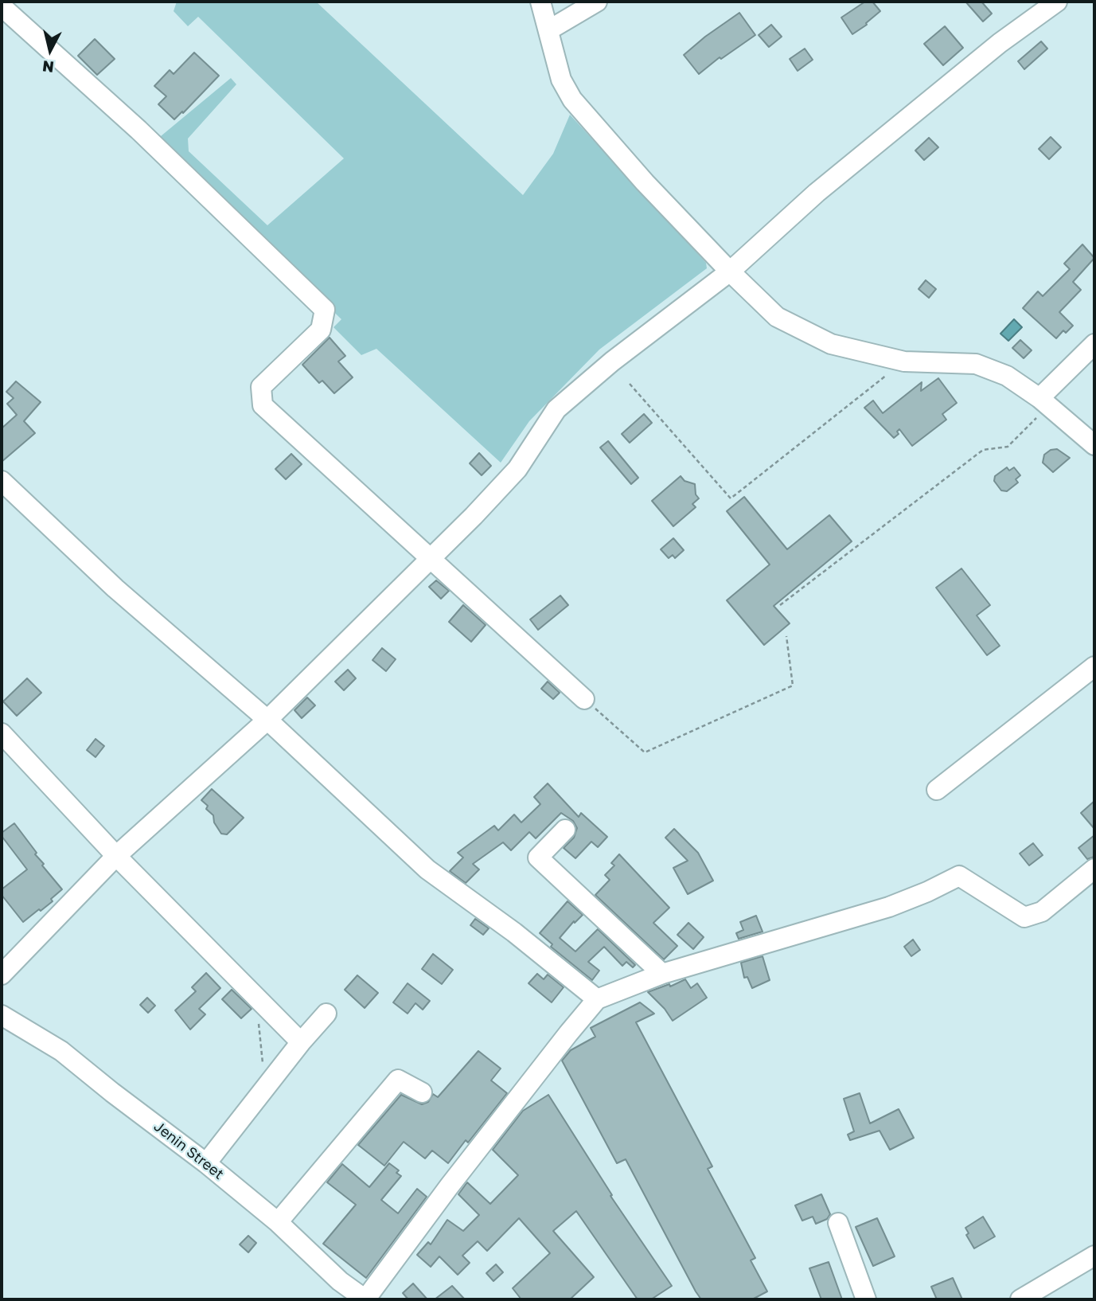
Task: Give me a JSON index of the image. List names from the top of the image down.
{
  "streets": {
    "street": ["Jenin Street"]
  },
  "north": "bottom"
}
